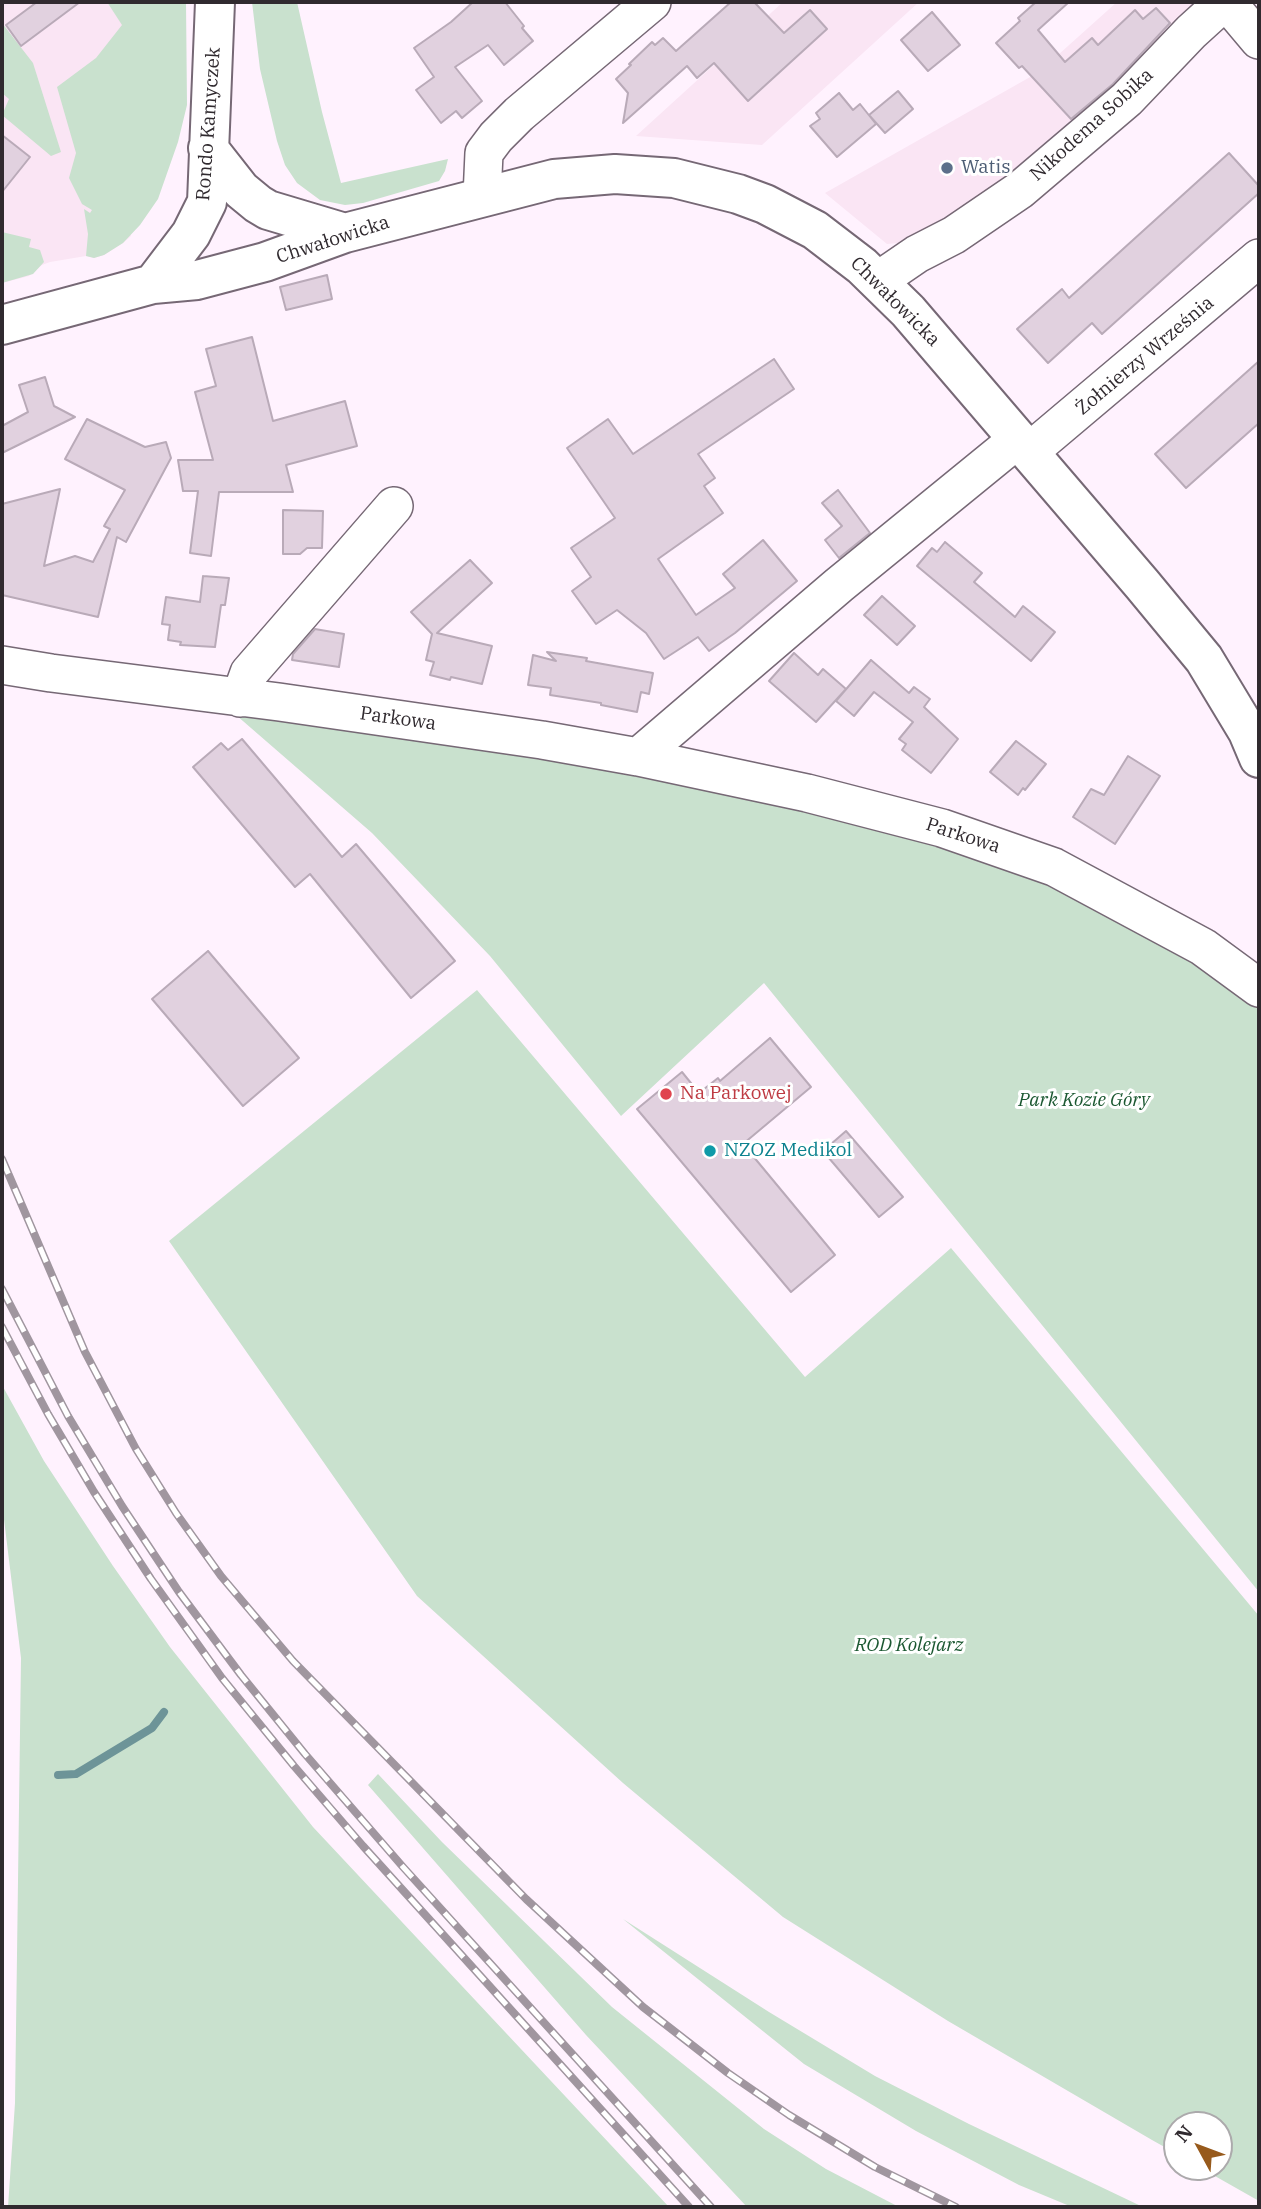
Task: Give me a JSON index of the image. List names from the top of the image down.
{
  "streets": {
    "main road": ["Rondo Kamyczek", "Chwałowicka"],
    "street": ["Nikodema Sobika", "Żołnierzy Września", "Parkowa"]
  },
  "crossings": [
    ["Rondo Kamyczek", "Chwałowicka"],
    ["Nikodema Sobika", "Chwałowicka"],
    ["Chwałowicka", "Żołnierzy Września"]
  ],
  "parks": ["Park Kozie Góry", "ROD Kolejarz"],
  "places": ["Watis", "Na Parkowej", "NZOZ Medikol"],
  "north": "top left"
}
